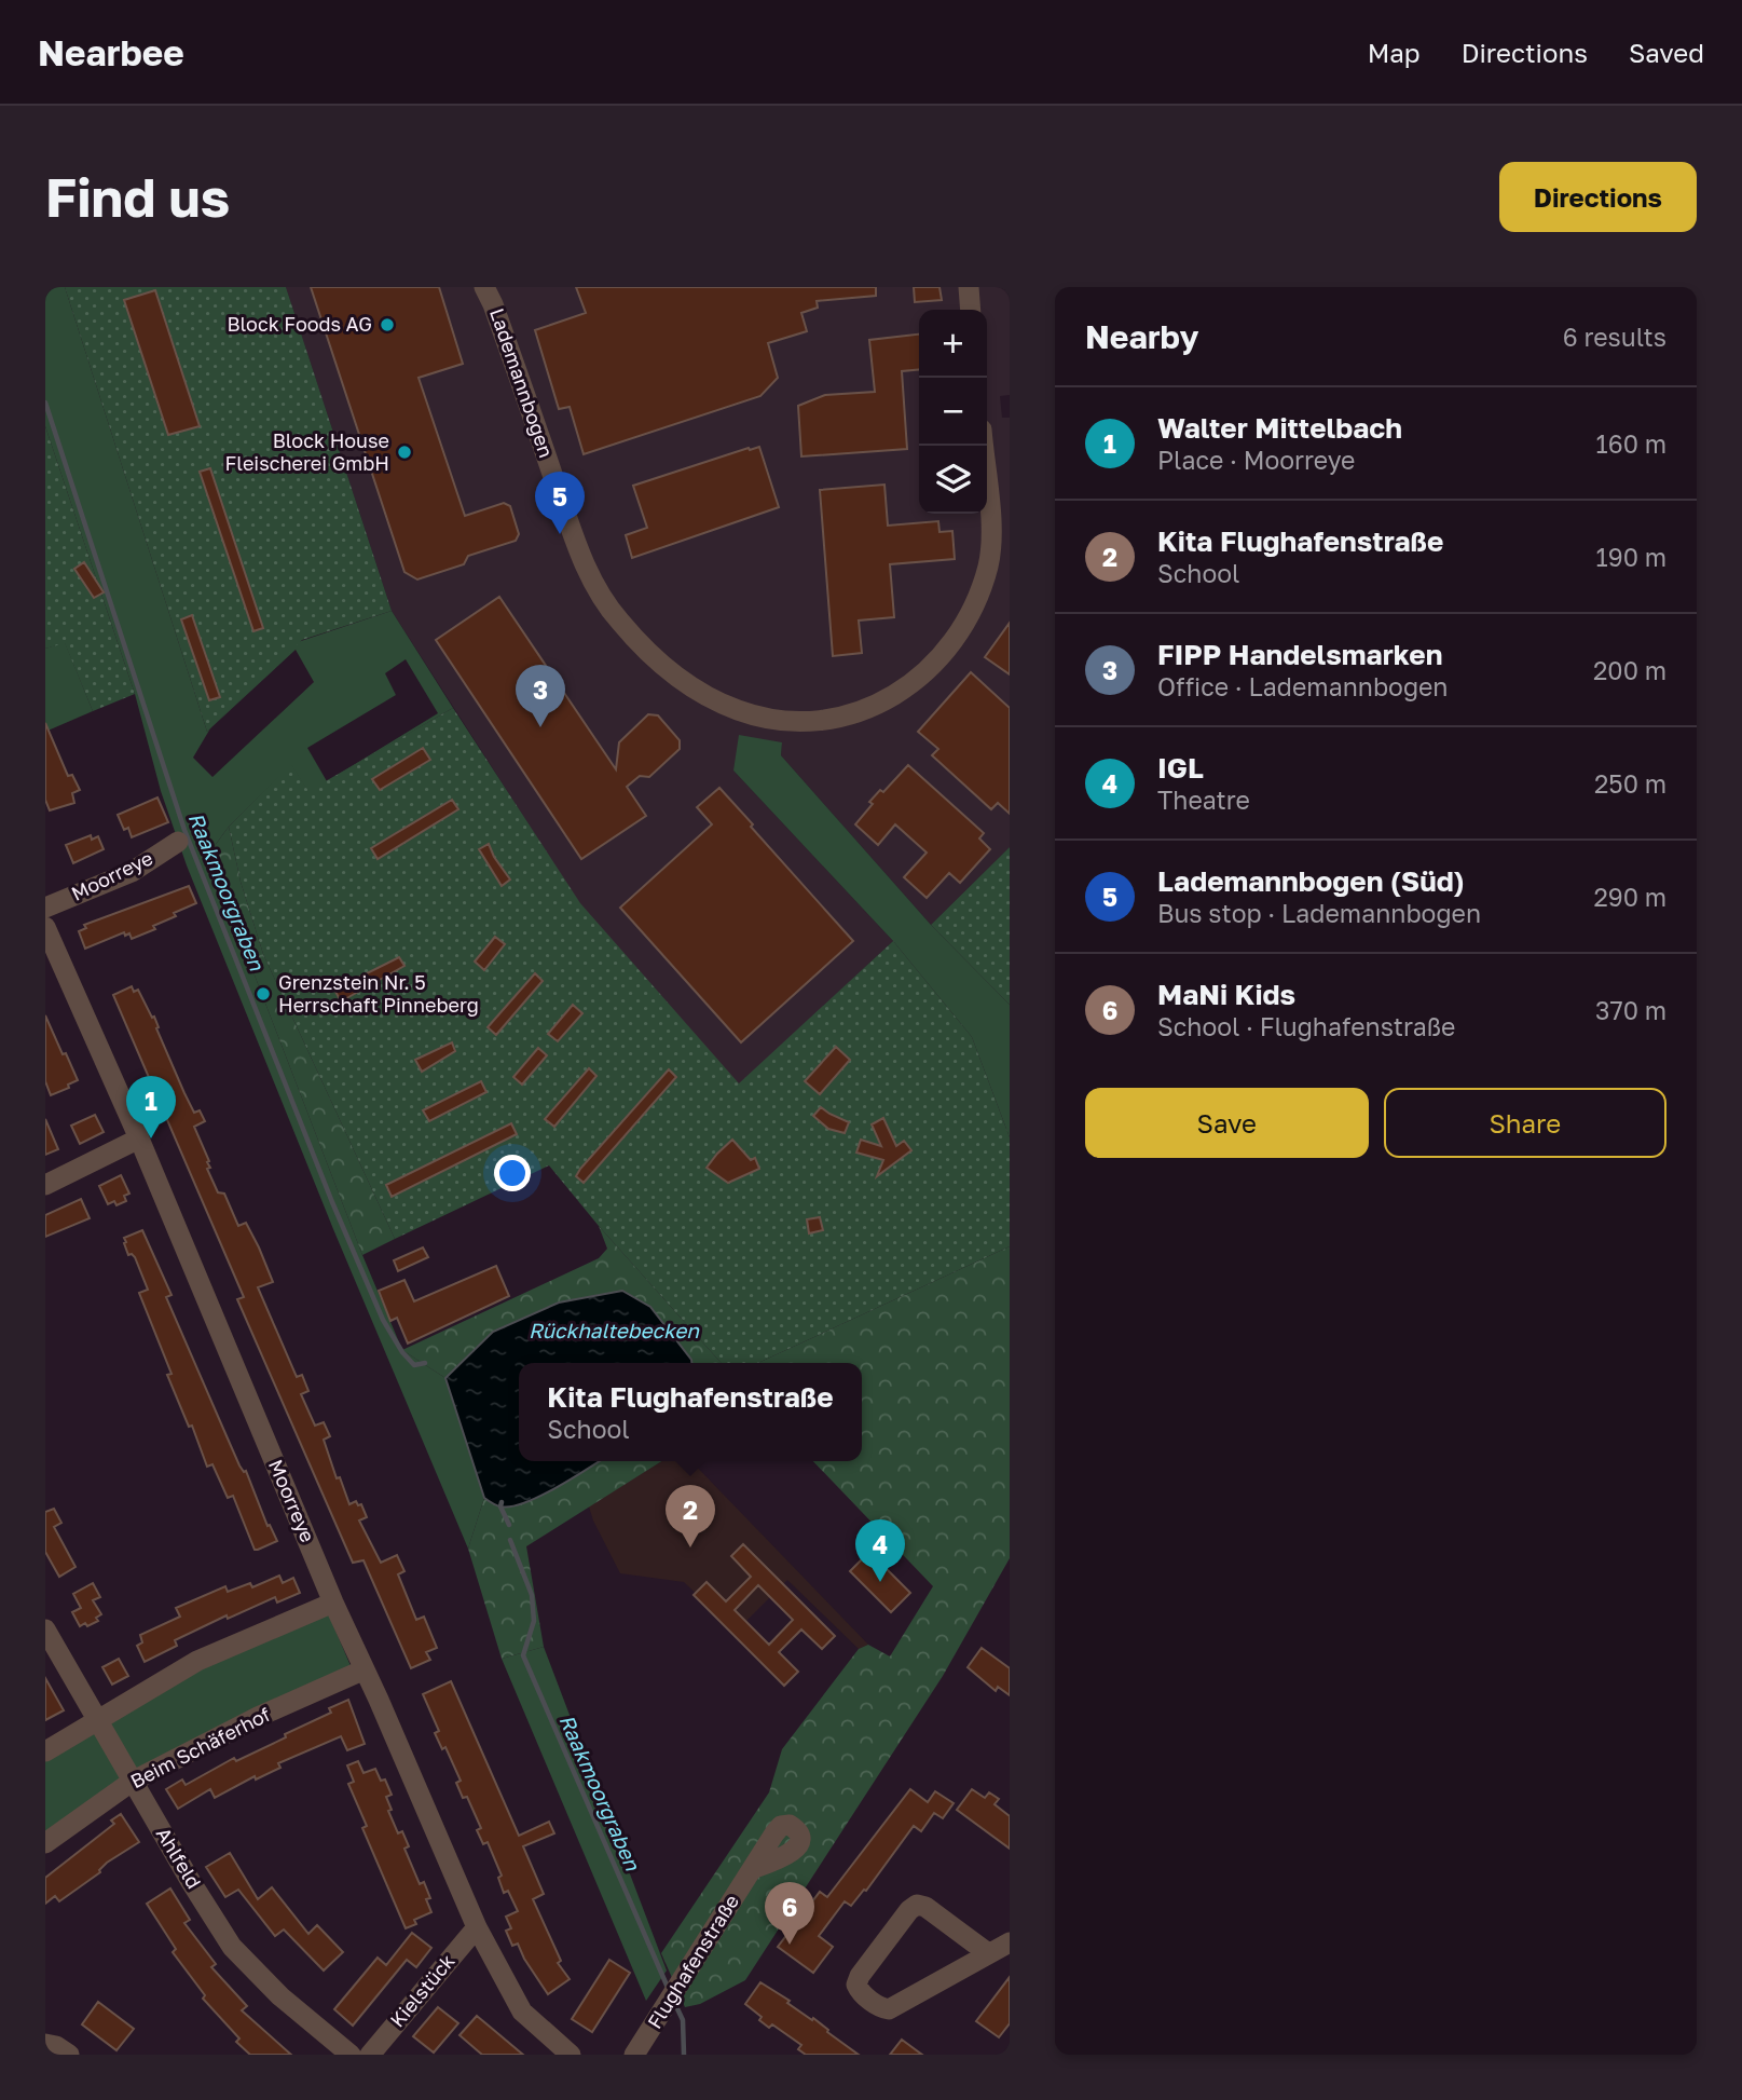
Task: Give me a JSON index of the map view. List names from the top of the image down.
{
  "streets": {
    "street": [
      "Lademannbogen",
      "Moorreye",
      "Beim Schäferhof",
      "Ahlfeld",
      "Flughafenstraße",
      "Kielstück"
    ]
  },
  "crossings": [
    ["Moorreye", "Beim Schäferhof"],
    ["Moorreye", "Kielstück"],
    ["Beim Schäferhof", "Ahlfeld"]
  ],
  "water": ["Raakmoorgraben", "Rückhaltebecken"],
  "places": ["Block Foods AG", "Block House Fleischerei GmbH", "Grenzstein Nr. 5 Herrschaft Pinneberg"],
  "page": {
    "header": "Nearbee",
    "nav": ["Map", "Directions", "Saved"],
    "buttons": [
      "Directions",
      ["Save", "Share"]
    ],
    "title": "Find us",
    "heading": ["Nearby", "6 results"],
    "map_buttons": ["+", "−"],
    "list": [
      {
        "mark": "1",
        "name": "Walter Mittelbach",
        "note": "Place · Moorreye",
        "value": "160 m"
      },
      {
        "mark": "2",
        "name": "Kita Flughafenstraße",
        "note": "School",
        "value": "190 m"
      },
      {
        "mark": "3",
        "name": "FIPP Handelsmarken",
        "note": "Office · Lademannbogen",
        "value": "200 m"
      },
      {
        "mark": "4",
        "name": "IGL",
        "note": "Theatre",
        "value": "250 m"
      },
      {
        "mark": "5",
        "name": "Lademannbogen (Süd)",
        "note": "Bus stop · Lademannbogen",
        "value": "290 m"
      },
      {
        "mark": "6",
        "name": "MaNi Kids",
        "note": "School · Flughafenstraße",
        "value": "370 m"
      }
    ],
    "pins": [
      "5",
      "3",
      "1",
      "2",
      "4",
      "6"
    ],
    "popup": ["Kita Flughafenstraße", "School"]
  }
}
